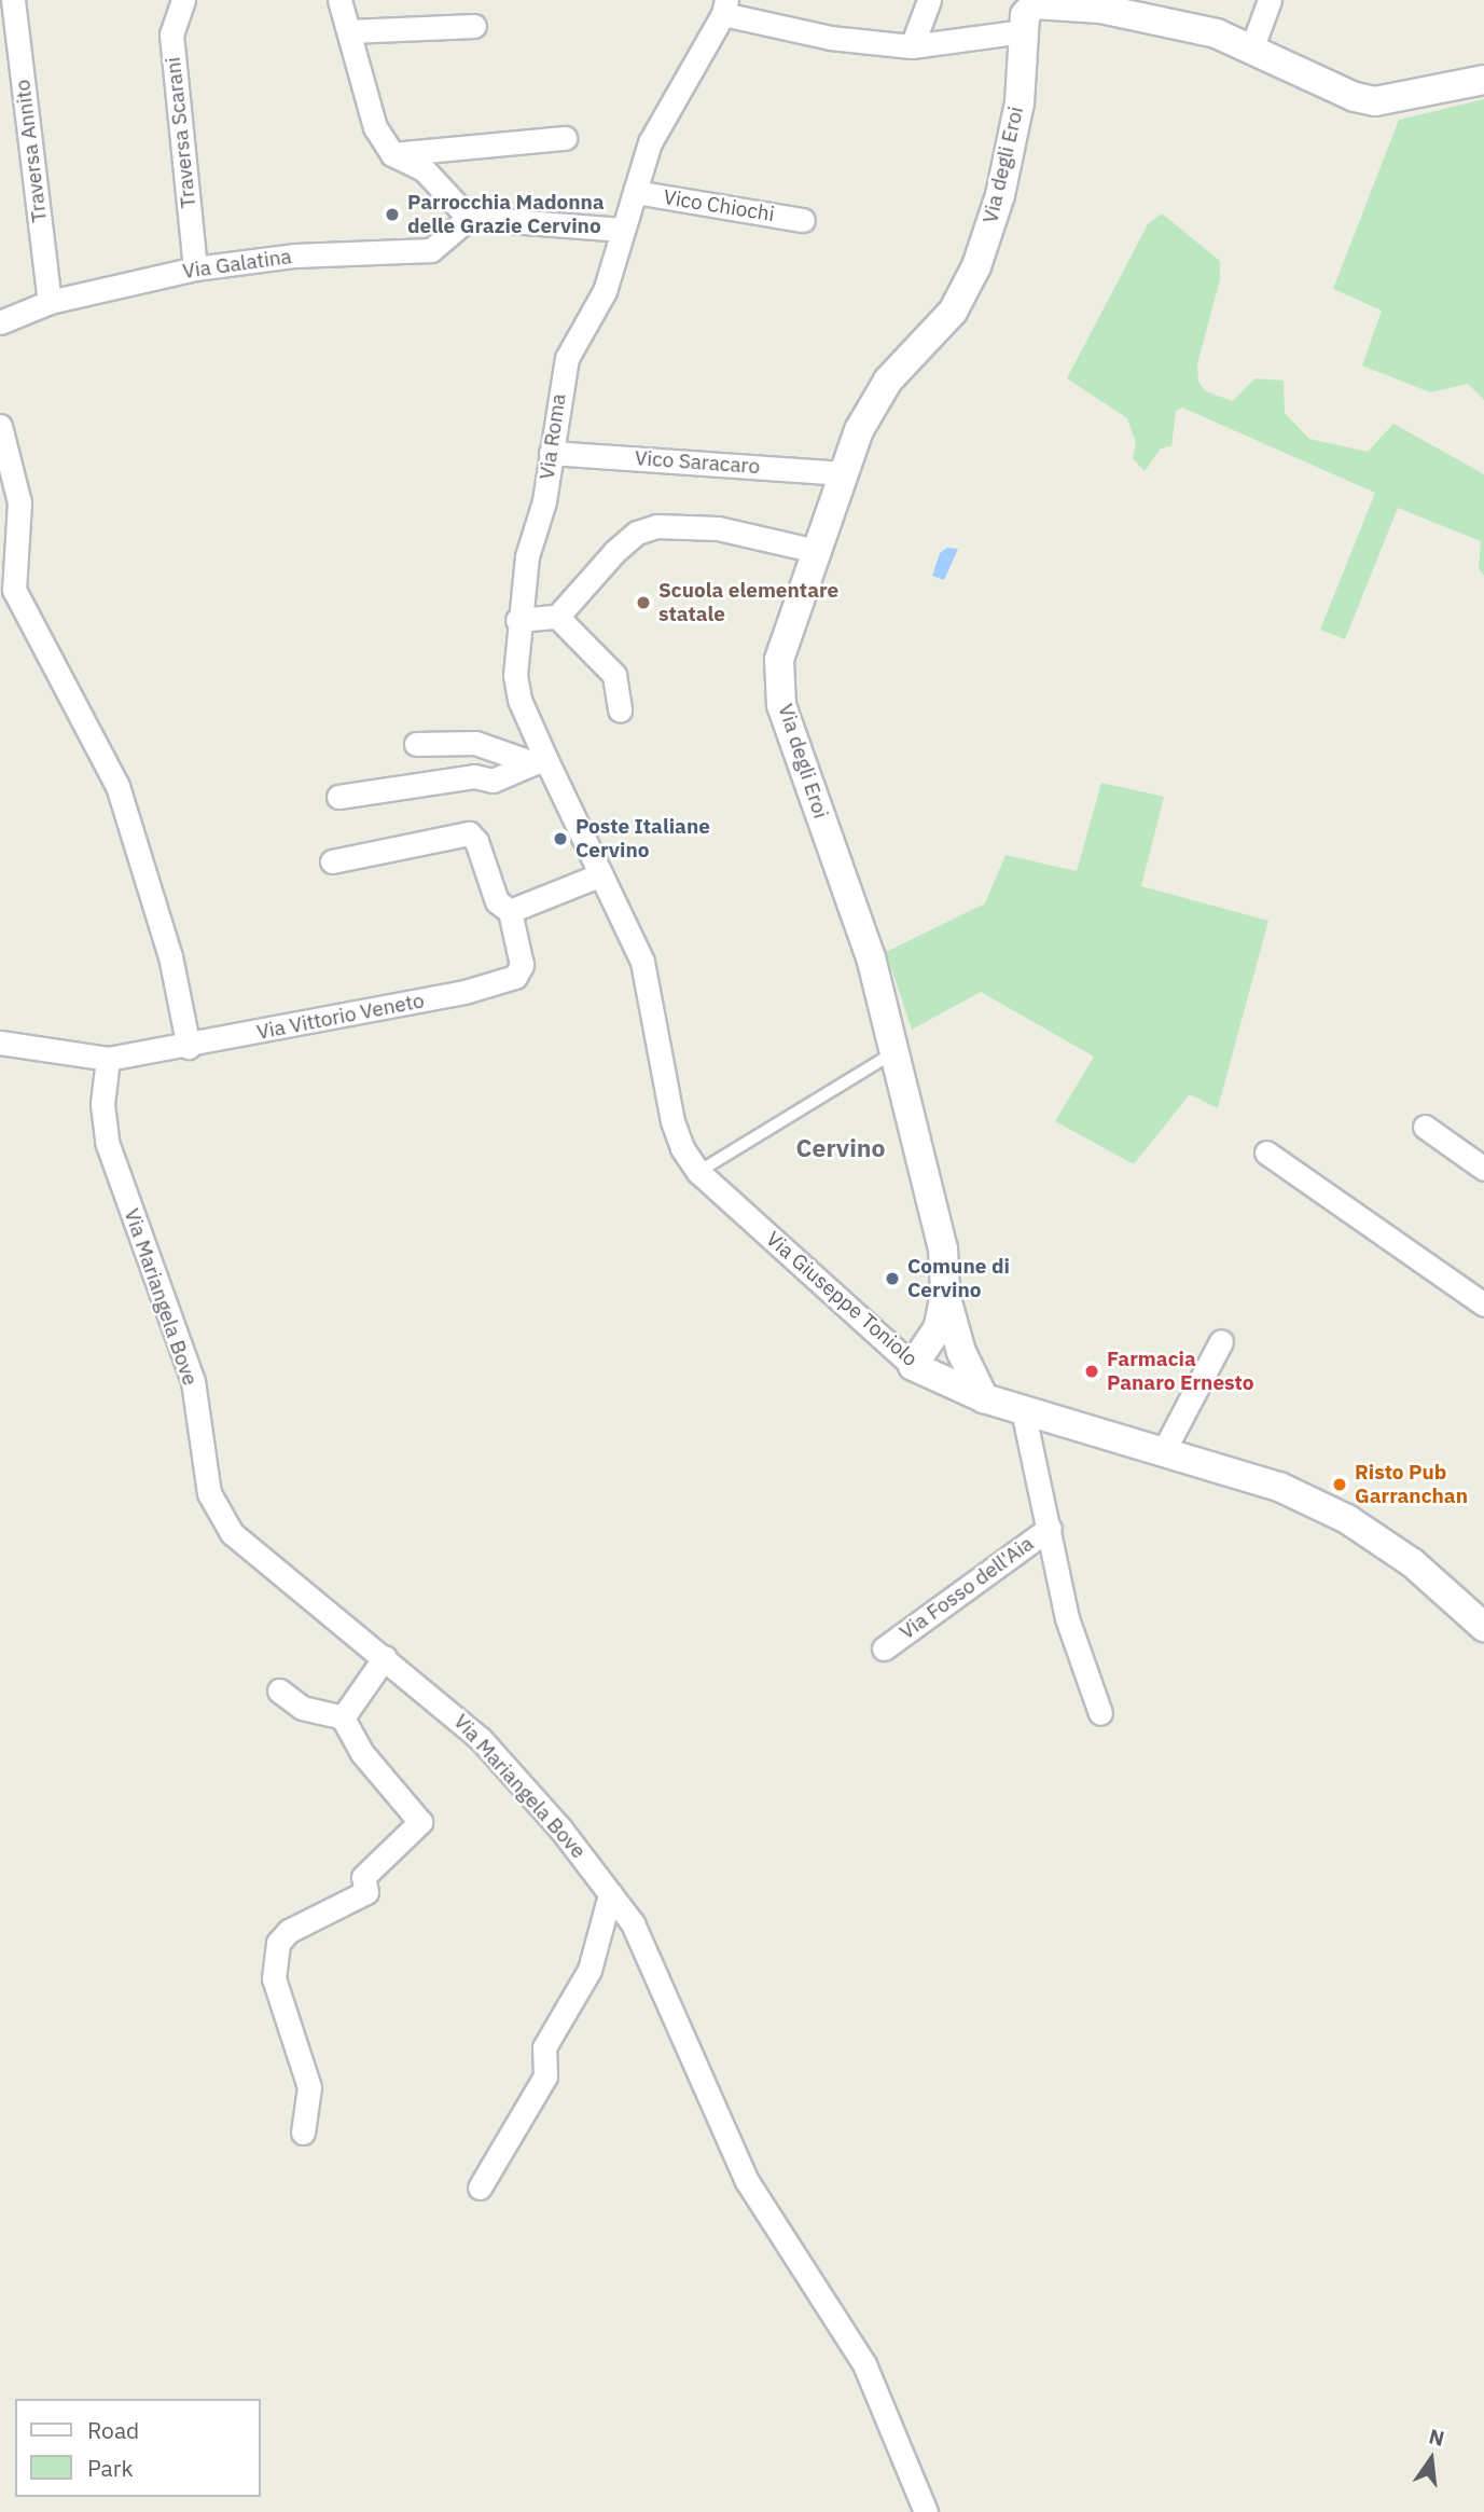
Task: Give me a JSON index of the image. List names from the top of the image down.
{
  "streets": {
    "street": [
      "Traversa Scarani",
      "Traversa Annito",
      "Via degli Eroi",
      "Vico Chiochi",
      "Via Galatina",
      "Via Roma",
      "Vico Saracaro",
      "Via Vittorio Veneto",
      "Via Mariangela Bove",
      "Via Giuseppe Toniolo",
      "Via Fosso dell'Aia"
    ]
  },
  "crossings": [
    ["Traversa Scarani", "Via Galatina"],
    ["Traversa Annito", "Via Galatina"],
    ["Via degli Eroi", "Vico Saracaro"],
    ["Via degli Eroi", "Via Giuseppe Toniolo"],
    ["Vico Chiochi", "Via Roma"],
    ["Via Roma", "Vico Saracaro"],
    ["Via Roma", "Via Giuseppe Toniolo"],
    ["Via Vittorio Veneto", "Via Mariangela Bove"],
    ["Via Giuseppe Toniolo", "Via Fosso dell'Aia"]
  ],
  "districts": ["Cervino"],
  "places": [
    "Parrocchia Madonna delle Grazie Cervino",
    "Scuola elementare statale",
    "Poste Italiane Cervino",
    "Comune di Cervino",
    "Farmacia Panaro Ernesto",
    "Risto Pub Garranchan"
  ],
  "legend": ["Road", "Park"],
  "north": "top"
}
